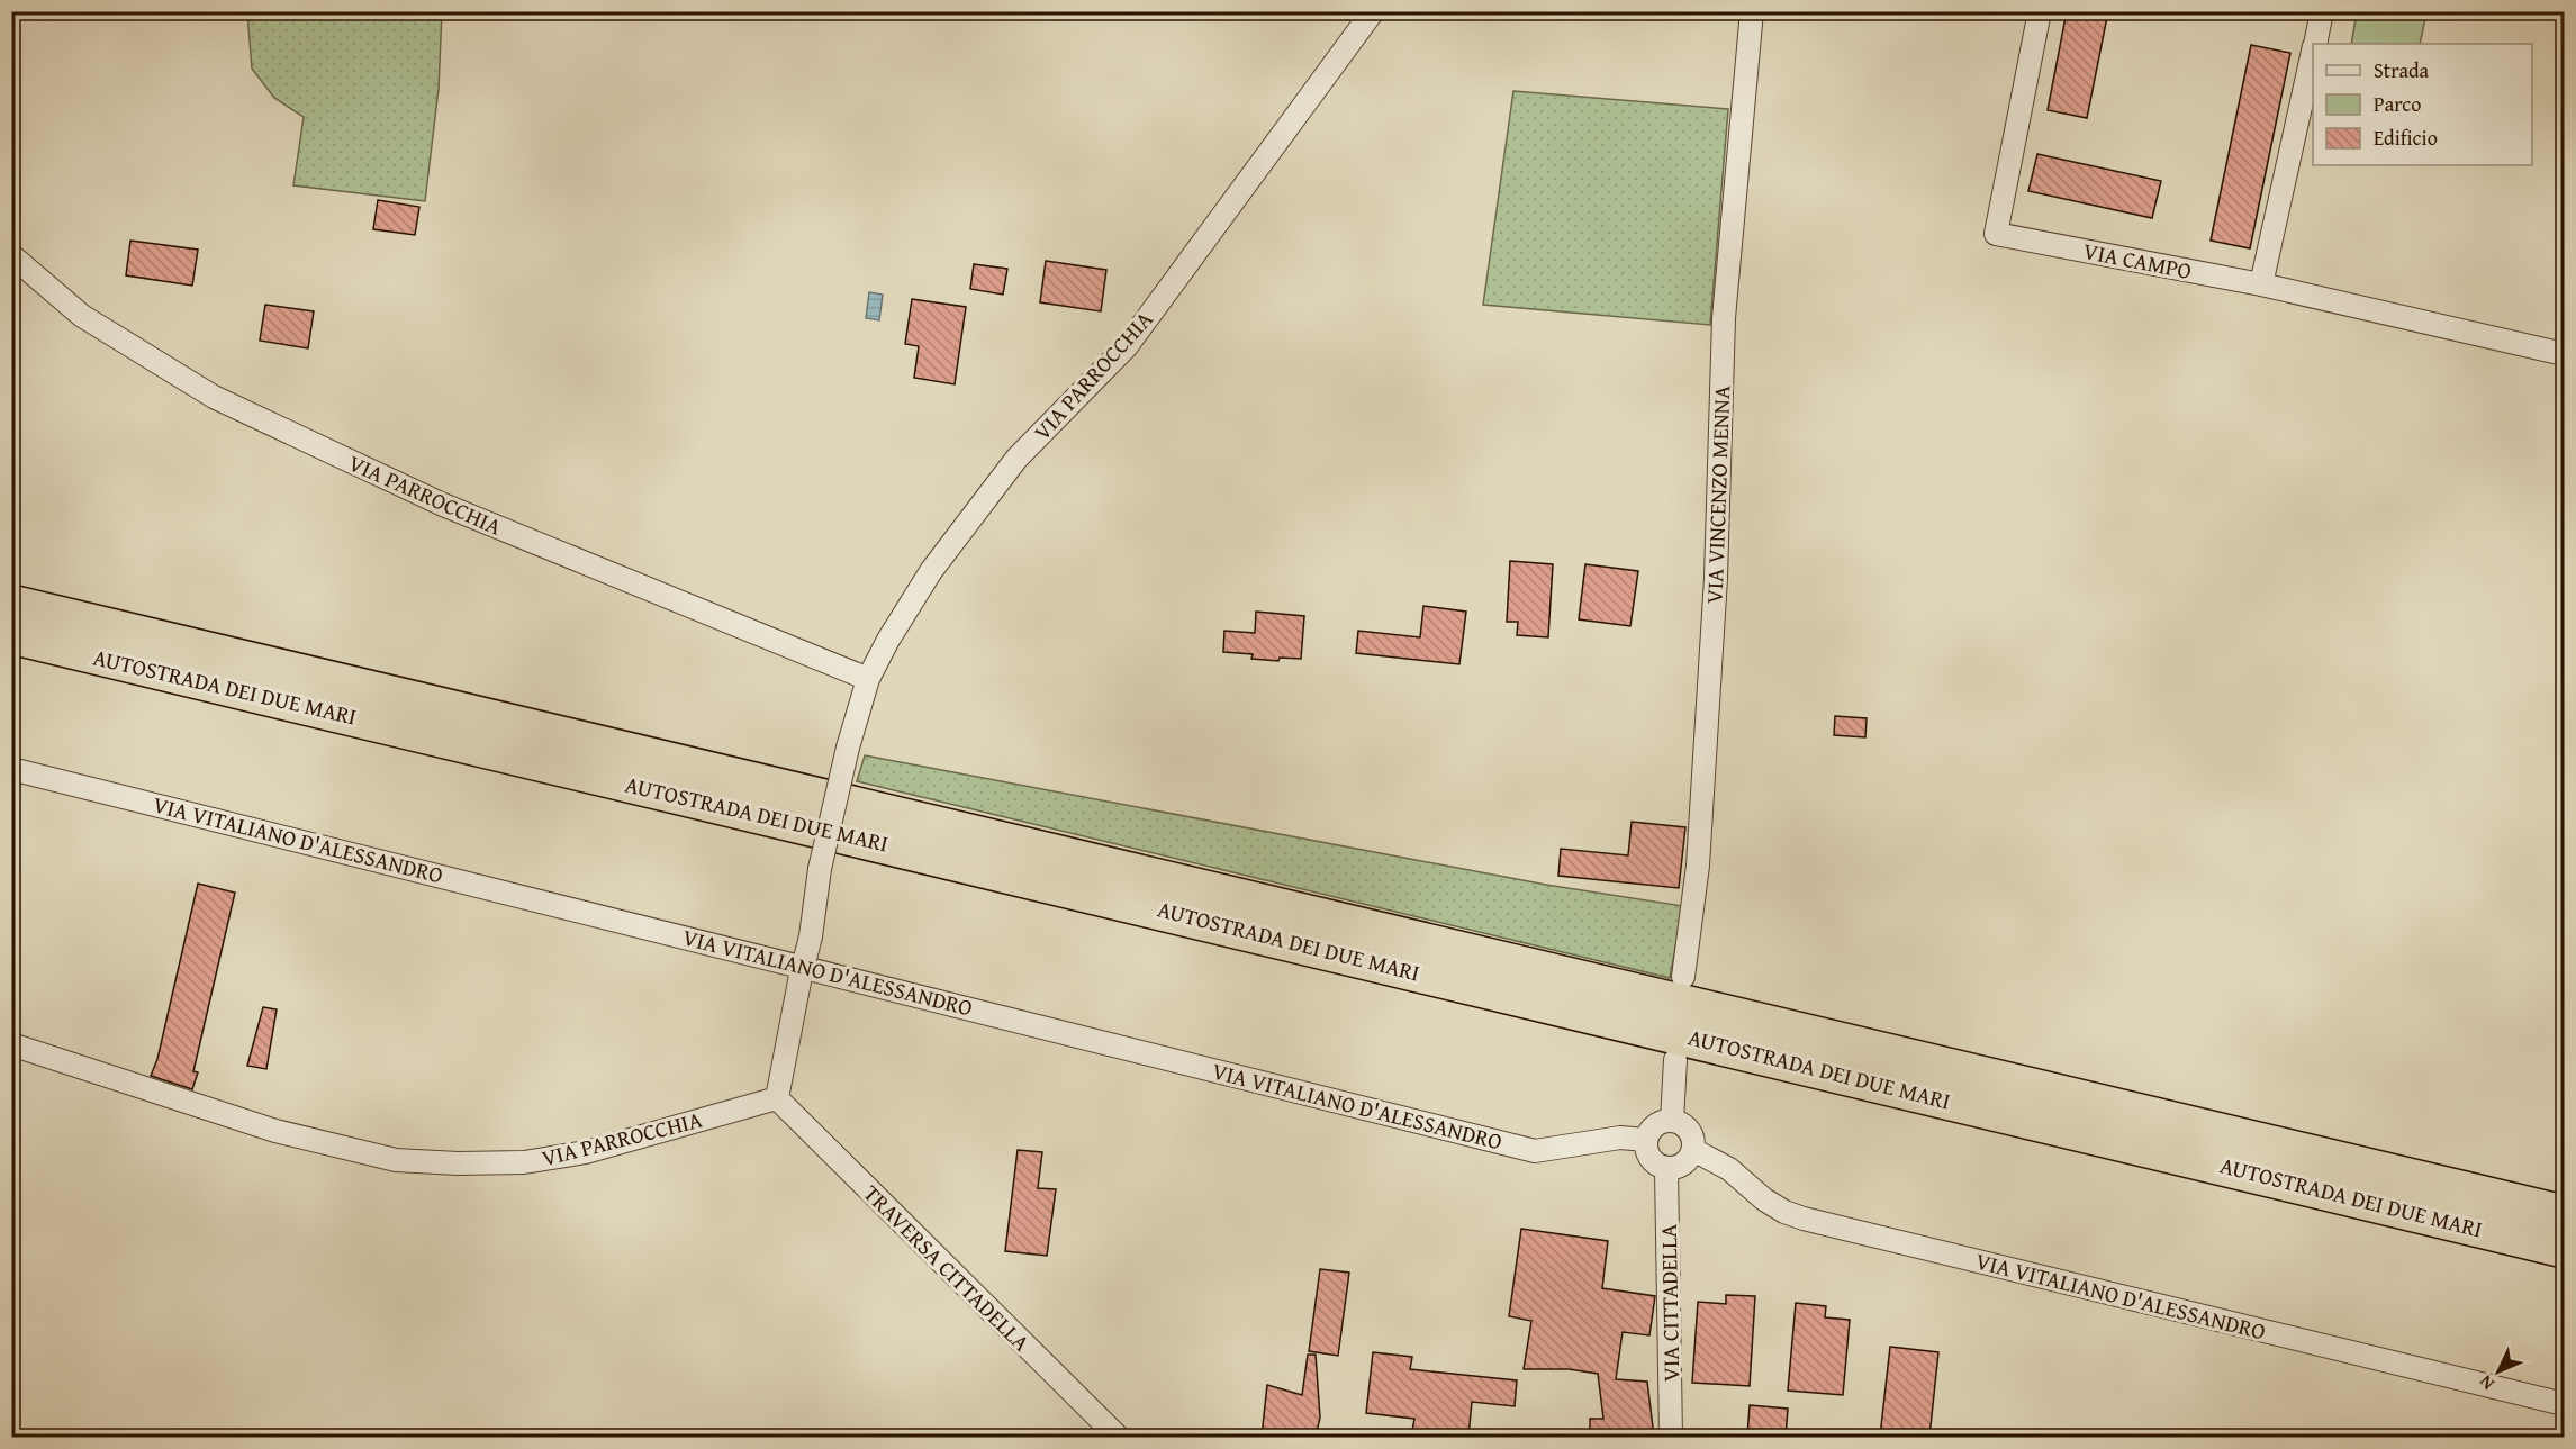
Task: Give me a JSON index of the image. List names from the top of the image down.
{
  "streets": {
    "highway": ["AUTOSTRADA DEI DUE MARI"],
    "street": [
      "VIA CAMPO",
      "VIA PARROCCHIA",
      "VIA VINCENZO MENNA",
      "VIA VITALIANO D'ALESSANDRO",
      "TRAVERSA CITTADELLA",
      "VIA CITTADELLA"
    ]
  },
  "crossings": [
    ["VIA PARROCCHIA", "TRAVERSA CITTADELLA"],
    ["VIA VITALIANO D'ALESSANDRO", "VIA CITTADELLA"]
  ],
  "legend": ["Strada", "Parco", "Edificio"],
  "north": "bottom left"
}
